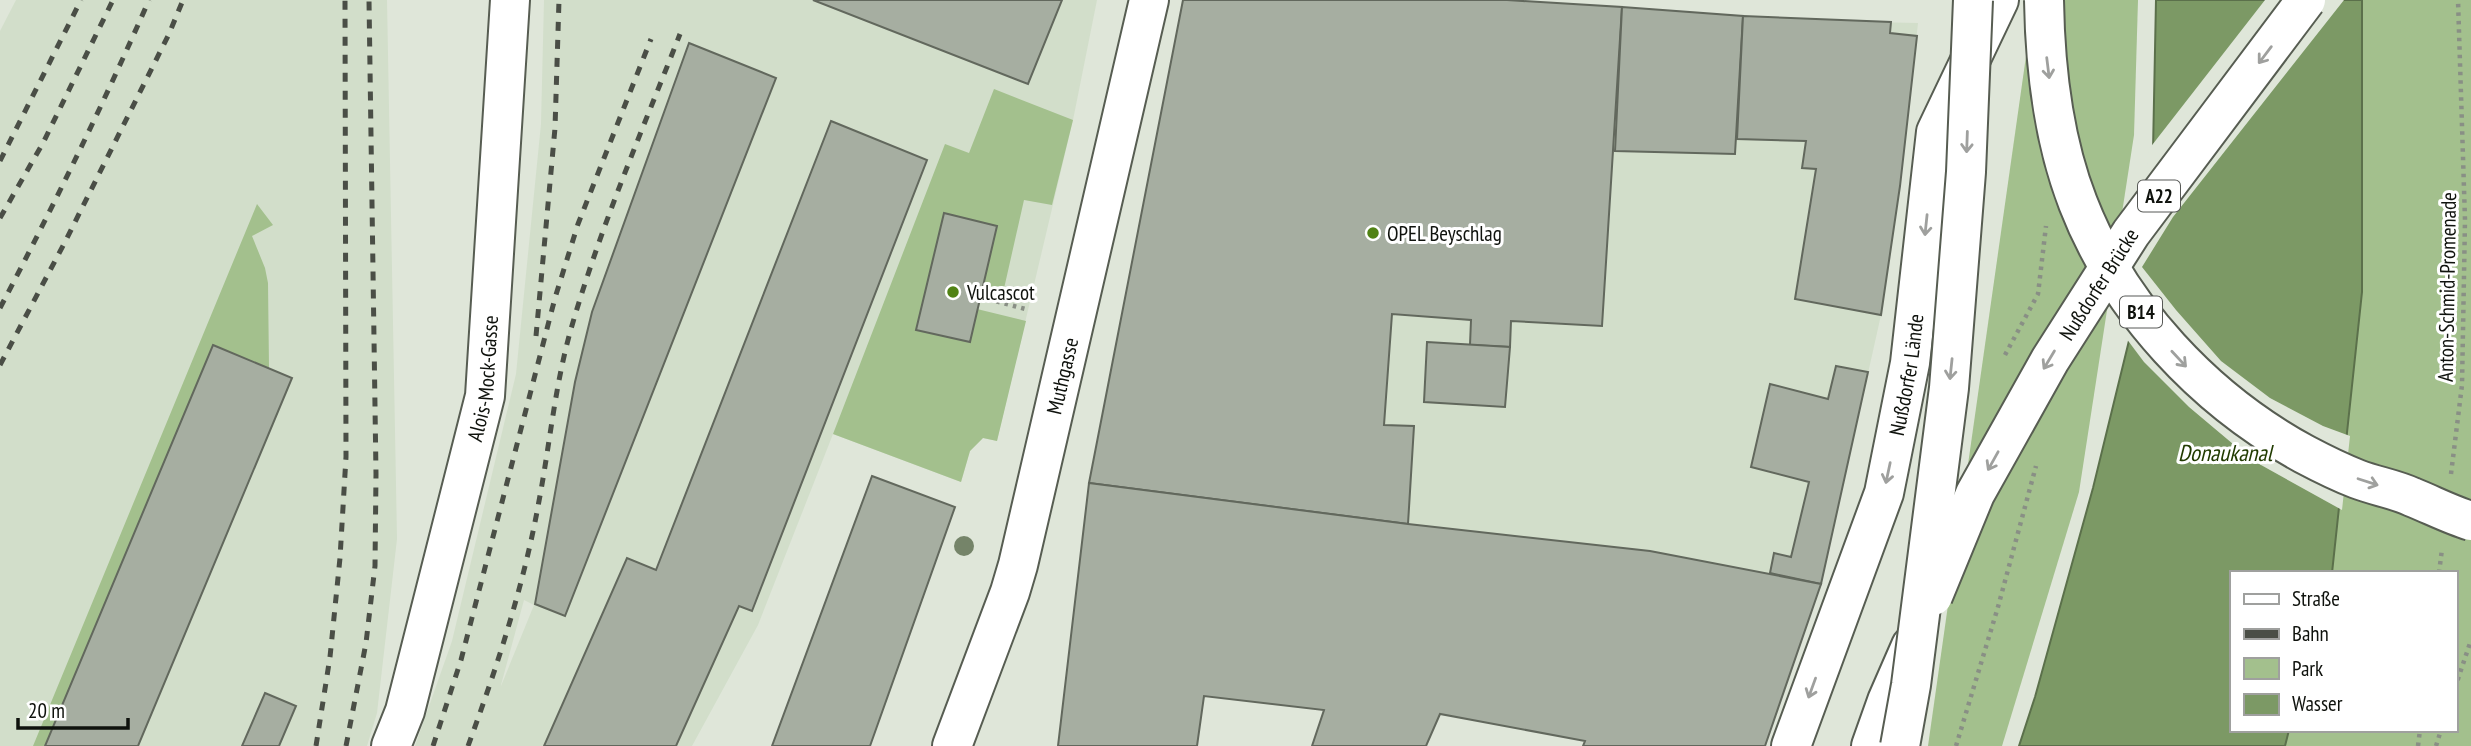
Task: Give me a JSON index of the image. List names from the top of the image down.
{
  "streets": {
    "main road": [
      "A22",
      "Nußdorfer Brücke",
      "B14",
      "Nußdorfer Lände",
      "Muthgasse",
      "Alois-Mock-Gasse"
    ],
    "path": ["Anton-Schmid-Promenade"]
  },
  "crossings": [
    ["Anton-Schmid-Promenade", "B14"]
  ],
  "water": ["Donaukanal"],
  "places": ["OPEL Beyschlag", "Vulcascot"],
  "legend": [
    "Straße",
    "Bahn",
    "Park",
    "Wasser"
  ],
  "scale_bar": "20 m"
}
